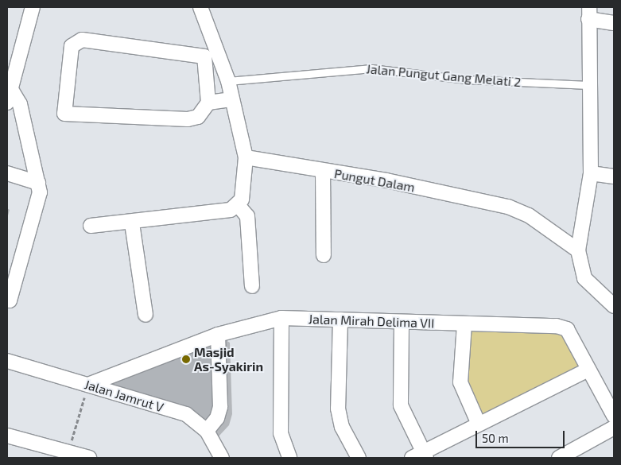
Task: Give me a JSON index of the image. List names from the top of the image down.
{
  "streets": {
    "street": ["Pungut Dalam", "Jalan Mirah Delima VII", "Jalan Jamrut V"],
    "lane": ["Jalan Pungut Gang Melati 2"]
  },
  "crossings": [
    ["Jalan Mirah Delima VII", "Jalan Jamrut V"]
  ],
  "places": ["Masjid As-Syakirin"],
  "scale_bar": "50 m"
}
